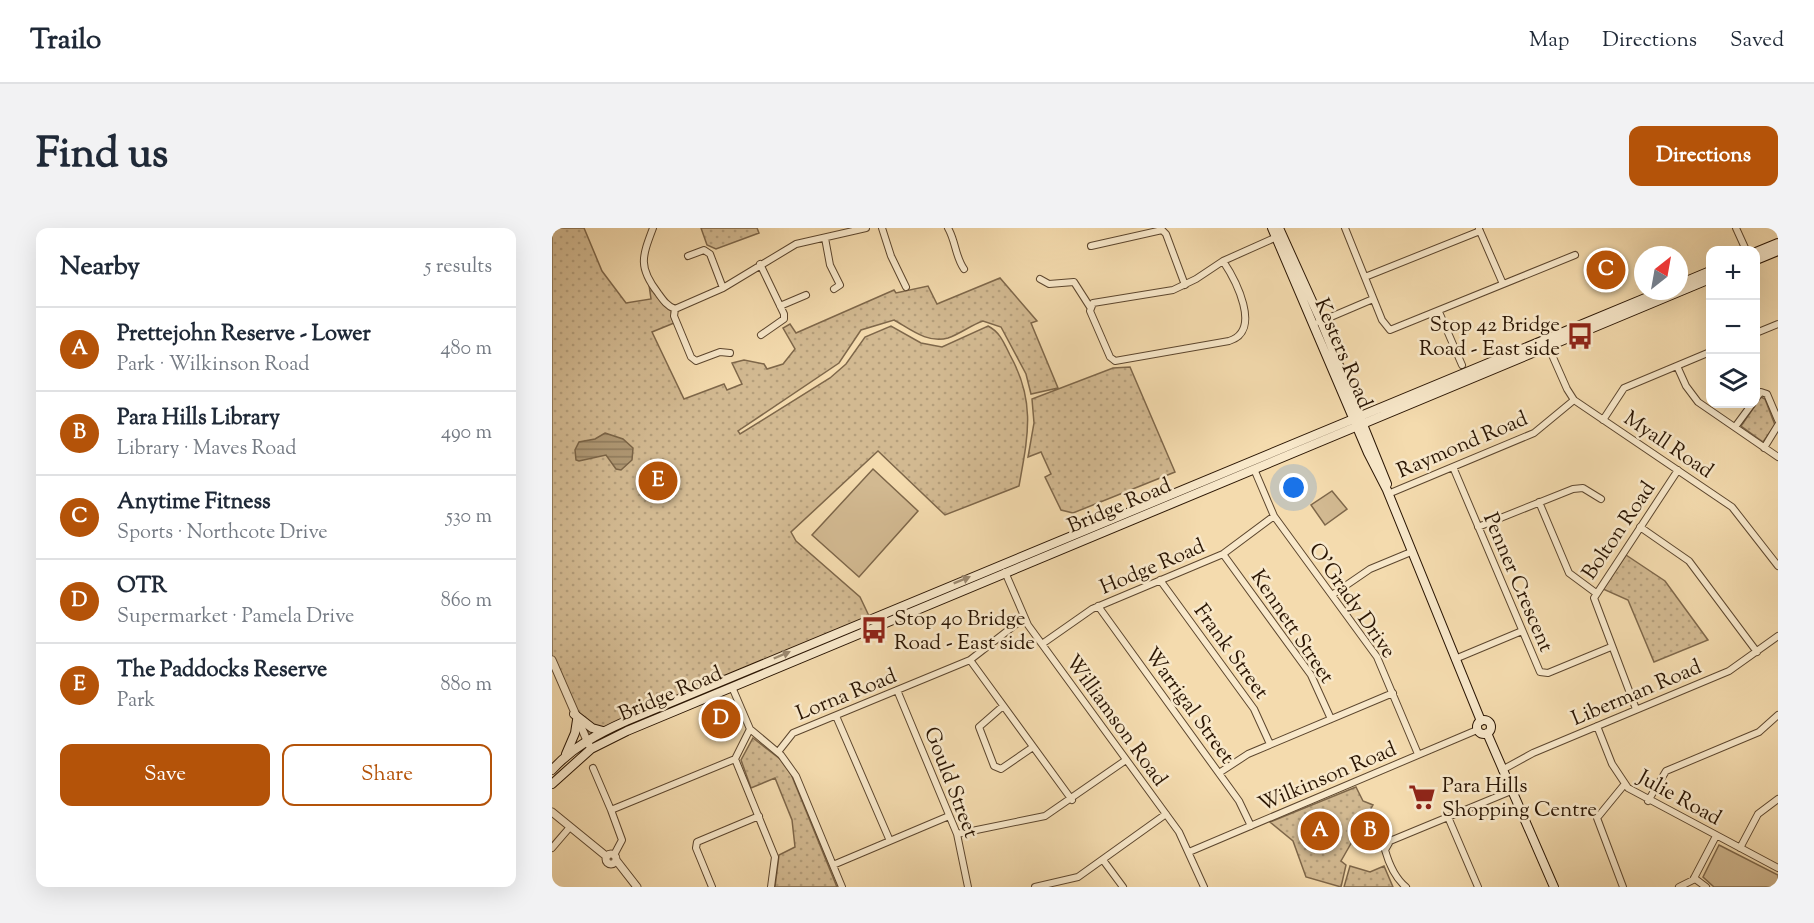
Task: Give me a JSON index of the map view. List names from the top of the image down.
{
  "streets": {
    "main road": ["Kesters Road", "Bridge Road"],
    "street": [
      "Raymond Road",
      "Myall Road",
      "Bolton Road",
      "Hodge Road",
      "Penner Crescent",
      "O'Grady Drive",
      "Kennett Street",
      "Frank Street",
      "Liberman Road",
      "Lorna Road",
      "Warrigal Street",
      "Williamson Road",
      "Wilkinson Road",
      "Gould Street",
      "Julie Road"
    ]
  },
  "crossings": [
    ["Kesters Road", "Raymond Road"],
    ["Kesters Road", "Bridge Road"],
    ["Kesters Road", "Liberman Road"],
    ["Kesters Road", "Wilkinson Road"],
    ["Raymond Road", "Myall Road"],
    ["Raymond Road", "Penner Crescent"],
    ["Myall Road", "Bridge Road"],
    ["Myall Road", "Bolton Road"],
    ["Bridge Road", "O'Grady Drive"],
    ["Bridge Road", "Williamson Road"],
    ["Bolton Road", "Penner Crescent"],
    ["Bolton Road", "Liberman Road"],
    ["Hodge Road", "O'Grady Drive"],
    ["Hodge Road", "Kennett Street"],
    ["Hodge Road", "Frank Street"],
    ["Hodge Road", "Warrigal Street"],
    ["Hodge Road", "Williamson Road"],
    ["O'Grady Drive", "Wilkinson Road"],
    ["Liberman Road", "Julie Road"],
    ["Lorna Road", "Williamson Road"],
    ["Lorna Road", "Gould Street"],
    ["Warrigal Street", "Wilkinson Road"],
    ["Williamson Road", "Wilkinson Road"]
  ],
  "places": {
    "bus stop": ["Stop 42 Bridge Road - East side", "Stop 40 Bridge Road - East side"],
    "supermarket": ["Para Hills Shopping Centre"]
  },
  "north": "top right",
  "page": {
    "header": "Trailo",
    "nav": ["Map", "Directions", "Saved"],
    "title": "Find us",
    "buttons": [
      "Directions",
      ["Save", "Share"]
    ],
    "heading": ["Nearby", "5 results"],
    "map_buttons": ["+", "−"],
    "pins": [
      "C",
      "E",
      "D",
      "A",
      "B"
    ],
    "list": [
      {
        "mark": "A",
        "name": "Prettejohn Reserve - Lower",
        "note": "Park · Wilkinson Road",
        "value": "480 m"
      },
      {
        "mark": "B",
        "name": "Para Hills Library",
        "note": "Library · Maves Road",
        "value": "490 m"
      },
      {
        "mark": "C",
        "name": "Anytime Fitness",
        "note": "Sports · Northcote Drive",
        "value": "530 m"
      },
      {
        "mark": "D",
        "name": "OTR",
        "note": "Supermarket · Pamela Drive",
        "value": "860 m"
      },
      {
        "mark": "E",
        "name": "The Paddocks Reserve",
        "note": "Park",
        "value": "880 m"
      }
    ]
  }
}
